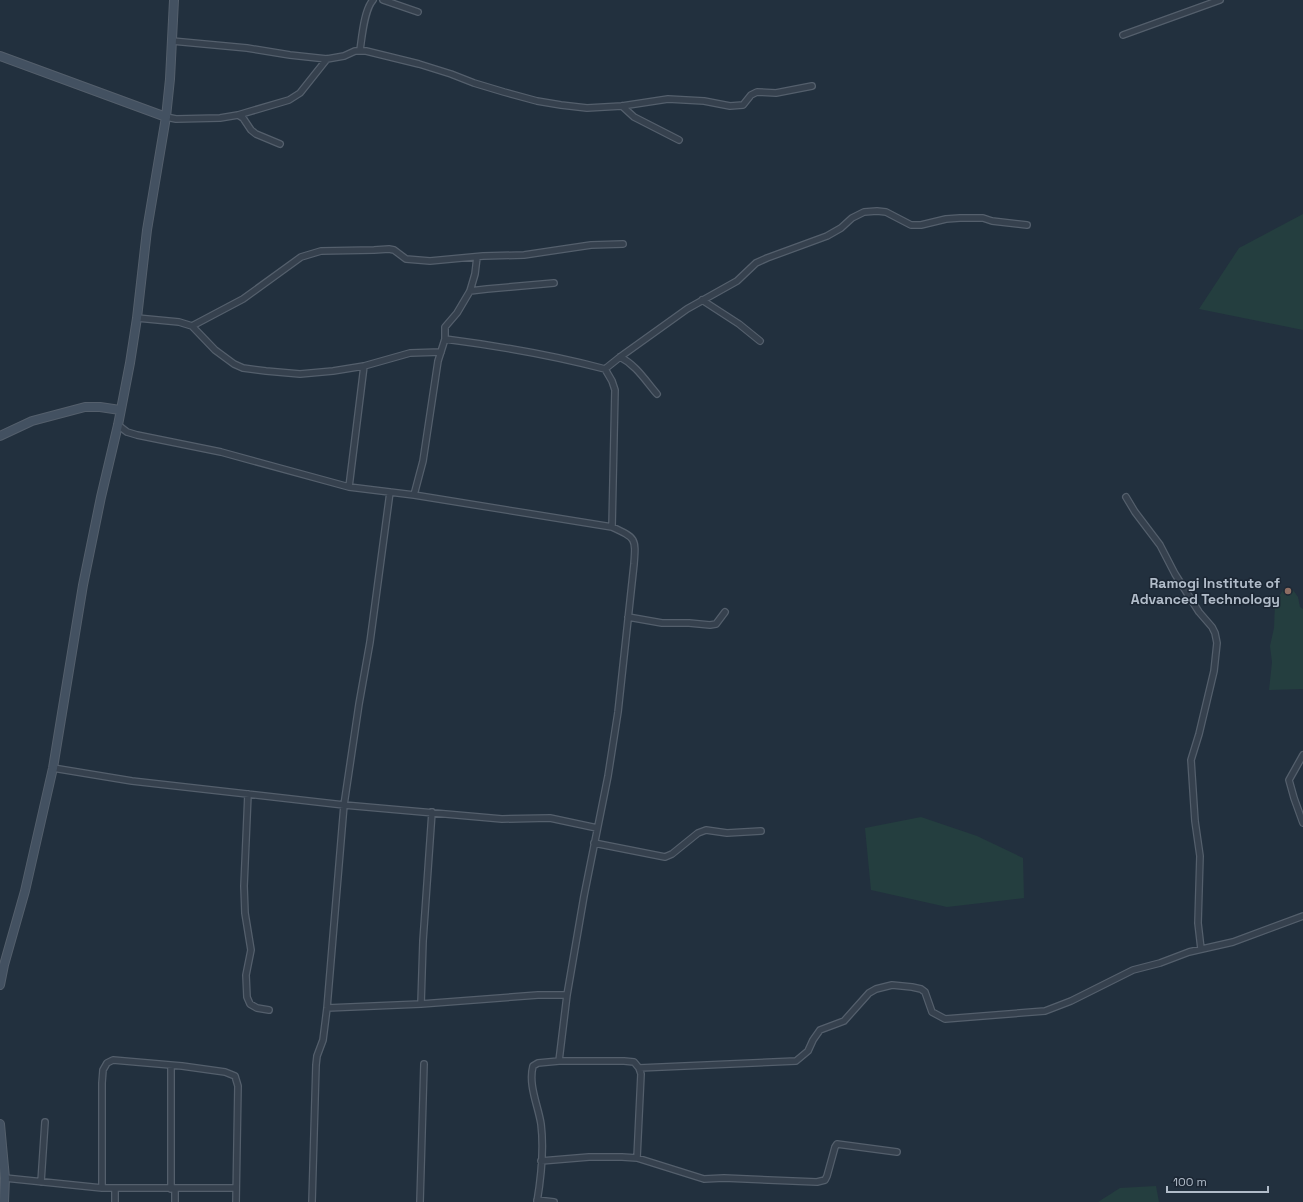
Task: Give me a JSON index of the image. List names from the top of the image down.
{
  "places": ["Ramogi Institute of Advanced Technology"],
  "scale_bar": "100 m"
}
